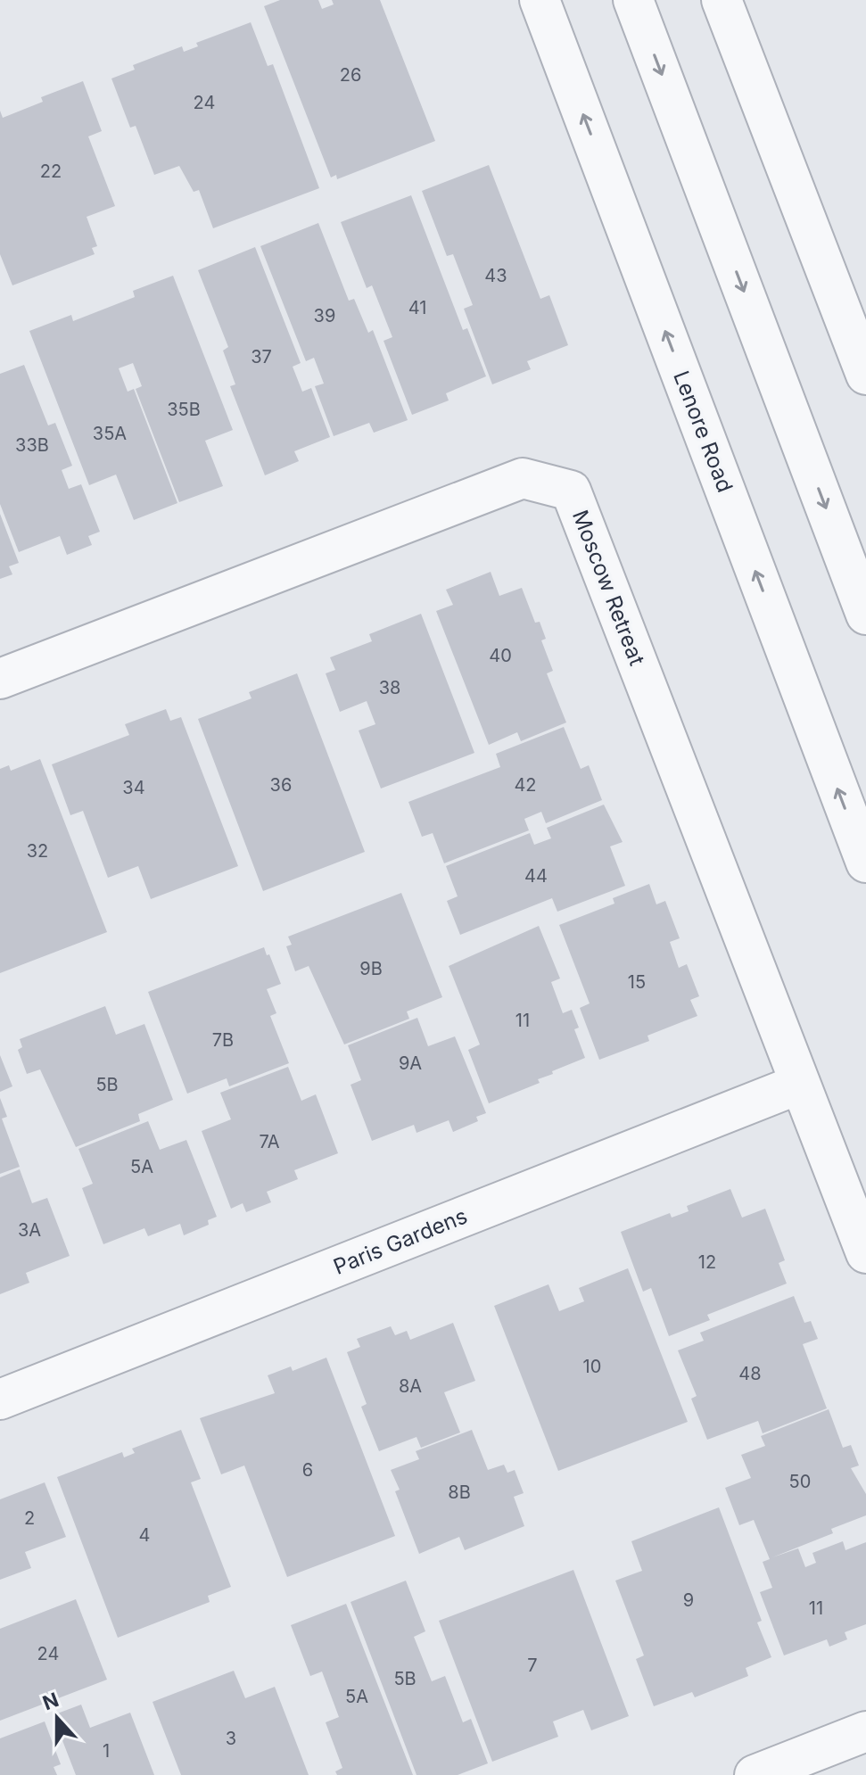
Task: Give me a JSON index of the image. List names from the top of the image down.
{
  "streets": {
    "street": ["Lenore Road", "Moscow Retreat", "Paris Gardens"]
  },
  "crossings": [
    ["Moscow Retreat", "Paris Gardens"]
  ],
  "house_numbers": [
    "26",
    "24",
    "22",
    "43",
    "41",
    "39",
    "37",
    "35B",
    "35A",
    "33B",
    "40",
    "38",
    "36",
    "42",
    "34",
    "32",
    "44",
    "9B",
    "15",
    "11",
    "7B",
    "9A",
    "5B",
    "7A",
    "5A",
    "3A",
    "12",
    "10",
    "48",
    "8A",
    "6",
    "50",
    "8B",
    "2",
    "4",
    "9",
    "11",
    "24",
    "7",
    "5B",
    "5A",
    "3",
    "1"
  ],
  "north": "top"
}
